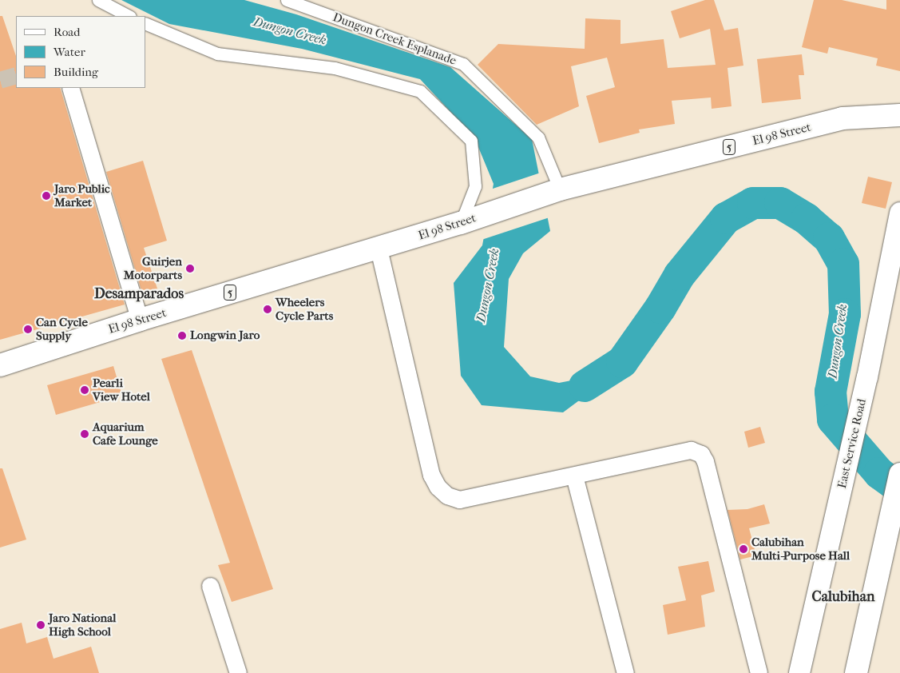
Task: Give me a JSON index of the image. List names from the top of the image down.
{
  "streets": {
    "main road": ["El 98 Street", "5"],
    "street": ["Dungon Creek Esplanade", "East Service Road"]
  },
  "crossings": [
    ["Dungon Creek Esplanade", "El 98 Street"]
  ],
  "districts": ["Desamparados", "Calubihan"],
  "water": ["Dungon Creek"],
  "places": [
    "Jaro Public Market",
    "Guirjen Motorparts",
    "Wheelers Cycle Parts",
    "Can Cycle Supply",
    "Longwin Jaro",
    "Pearli View Hotel",
    "Aquarium Cafe Lounge",
    "Calubihan Multi-Purpose Hall",
    "Jaro National High School"
  ],
  "legend": ["Road", "Water", "Building"]
}
